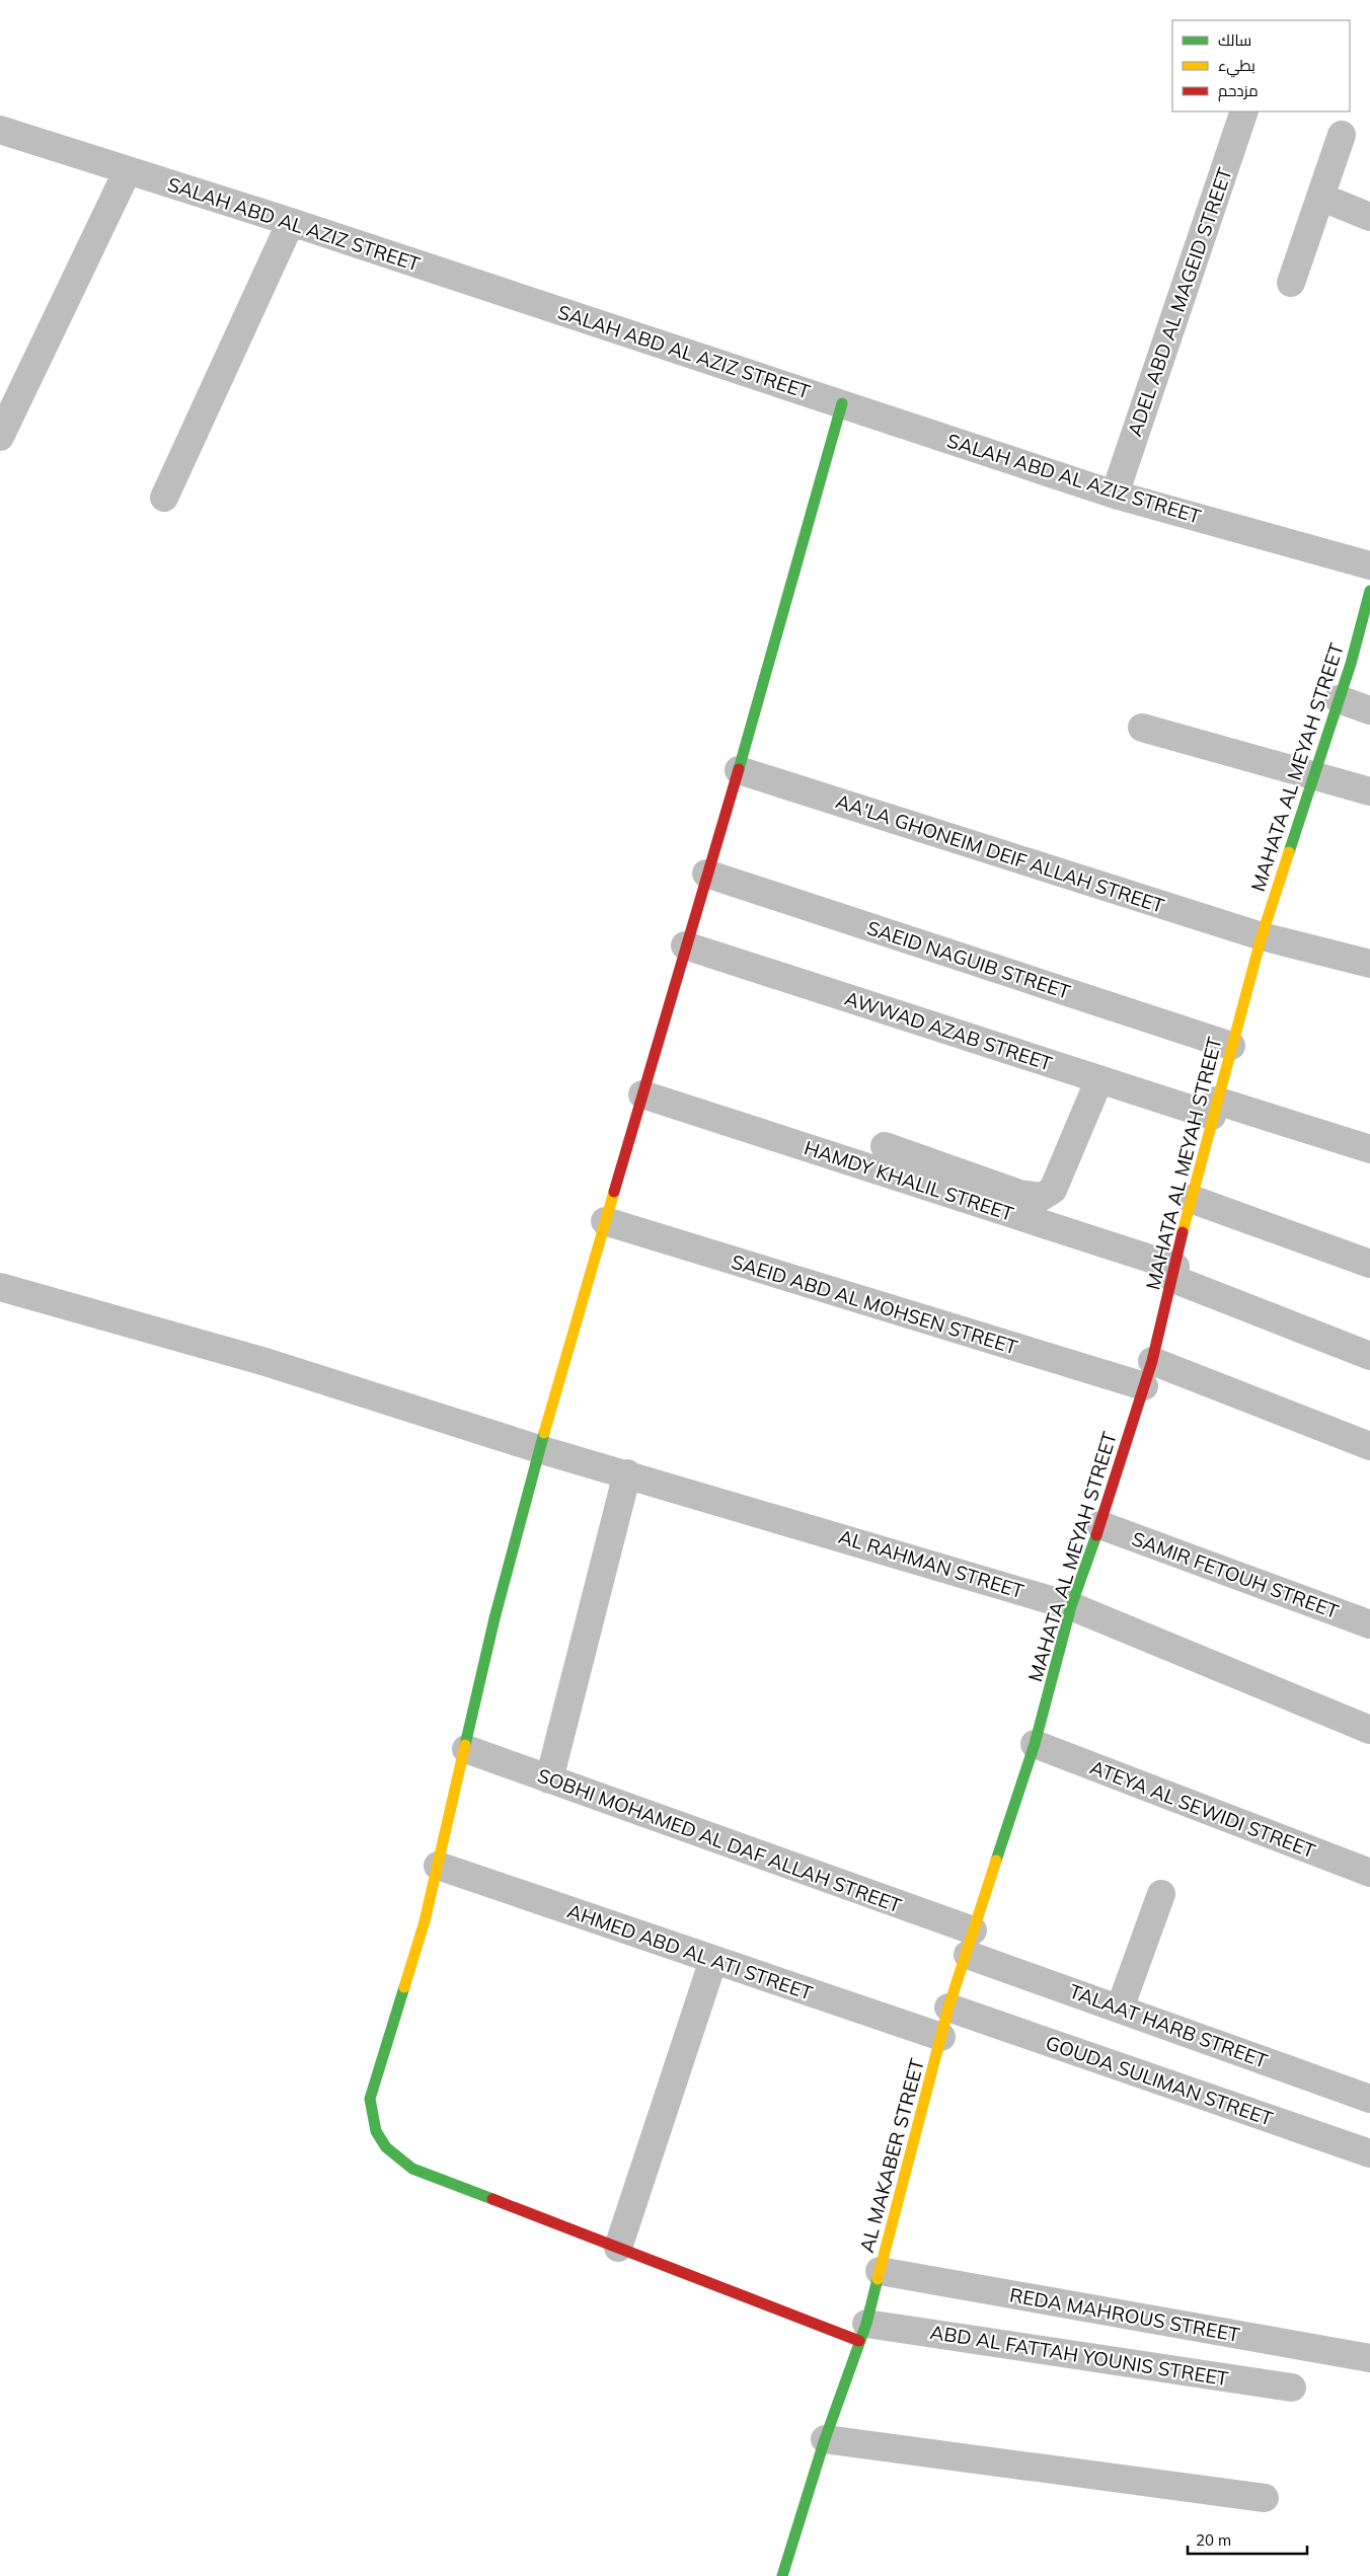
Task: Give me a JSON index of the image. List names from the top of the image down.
{
  "streets": {
    "street": [
      "SALAH ABD AL AZIZ STREET",
      "ADEL ABD AL MAGEID STREET",
      "MAHATA AL MEYAH STREET",
      "AA'LA GHONEIM DEIF ALLAH STREET",
      "SAEID NAGUIB STREET",
      "AWWAD AZAB STREET",
      "HAMDY KHALIL STREET",
      "SAEID ABD AL MOHSEN STREET",
      "AL RAHMAN STREET",
      "SAMIR FETOUH STREET",
      "ATEYA AL SEWIDI STREET",
      "SOBHI MOHAMED AL DAF ALLAH STREET",
      "AHMED ABD AL ATI STREET",
      "TALAAT HARB STREET",
      "GOUDA SULIMAN STREET",
      "AL MAKABER STREET",
      "REDA MAHROUS STREET",
      "ABD AL FATTAH YOUNIS STREET"
    ]
  },
  "crossings": [
    ["SALAH ABD AL AZIZ STREET", "ADEL ABD AL MAGEID STREET"],
    ["MAHATA AL MEYAH STREET", "AA'LA GHONEIM DEIF ALLAH STREET"],
    ["MAHATA AL MEYAH STREET", "SAEID NAGUIB STREET"],
    ["MAHATA AL MEYAH STREET", "AWWAD AZAB STREET"],
    ["MAHATA AL MEYAH STREET", "HAMDY KHALIL STREET"],
    ["MAHATA AL MEYAH STREET", "SAEID ABD AL MOHSEN STREET"],
    ["MAHATA AL MEYAH STREET", "AL RAHMAN STREET"],
    ["MAHATA AL MEYAH STREET", "SAMIR FETOUH STREET"],
    ["MAHATA AL MEYAH STREET", "ATEYA AL SEWIDI STREET"],
    ["MAHATA AL MEYAH STREET", "AL MAKABER STREET"],
    ["ATEYA AL SEWIDI STREET", "AL MAKABER STREET"],
    ["SOBHI MOHAMED AL DAF ALLAH STREET", "TALAAT HARB STREET"],
    ["SOBHI MOHAMED AL DAF ALLAH STREET", "AL MAKABER STREET"],
    ["AHMED ABD AL ATI STREET", "AL MAKABER STREET"],
    ["TALAAT HARB STREET", "AL MAKABER STREET"],
    ["GOUDA SULIMAN STREET", "AL MAKABER STREET"],
    ["AL MAKABER STREET", "REDA MAHROUS STREET"],
    ["AL MAKABER STREET", "ABD AL FATTAH YOUNIS STREET"]
  ],
  "legend": ["سالك", "بطيء", "مزدحم"],
  "scale_bar": "20 m"
}
